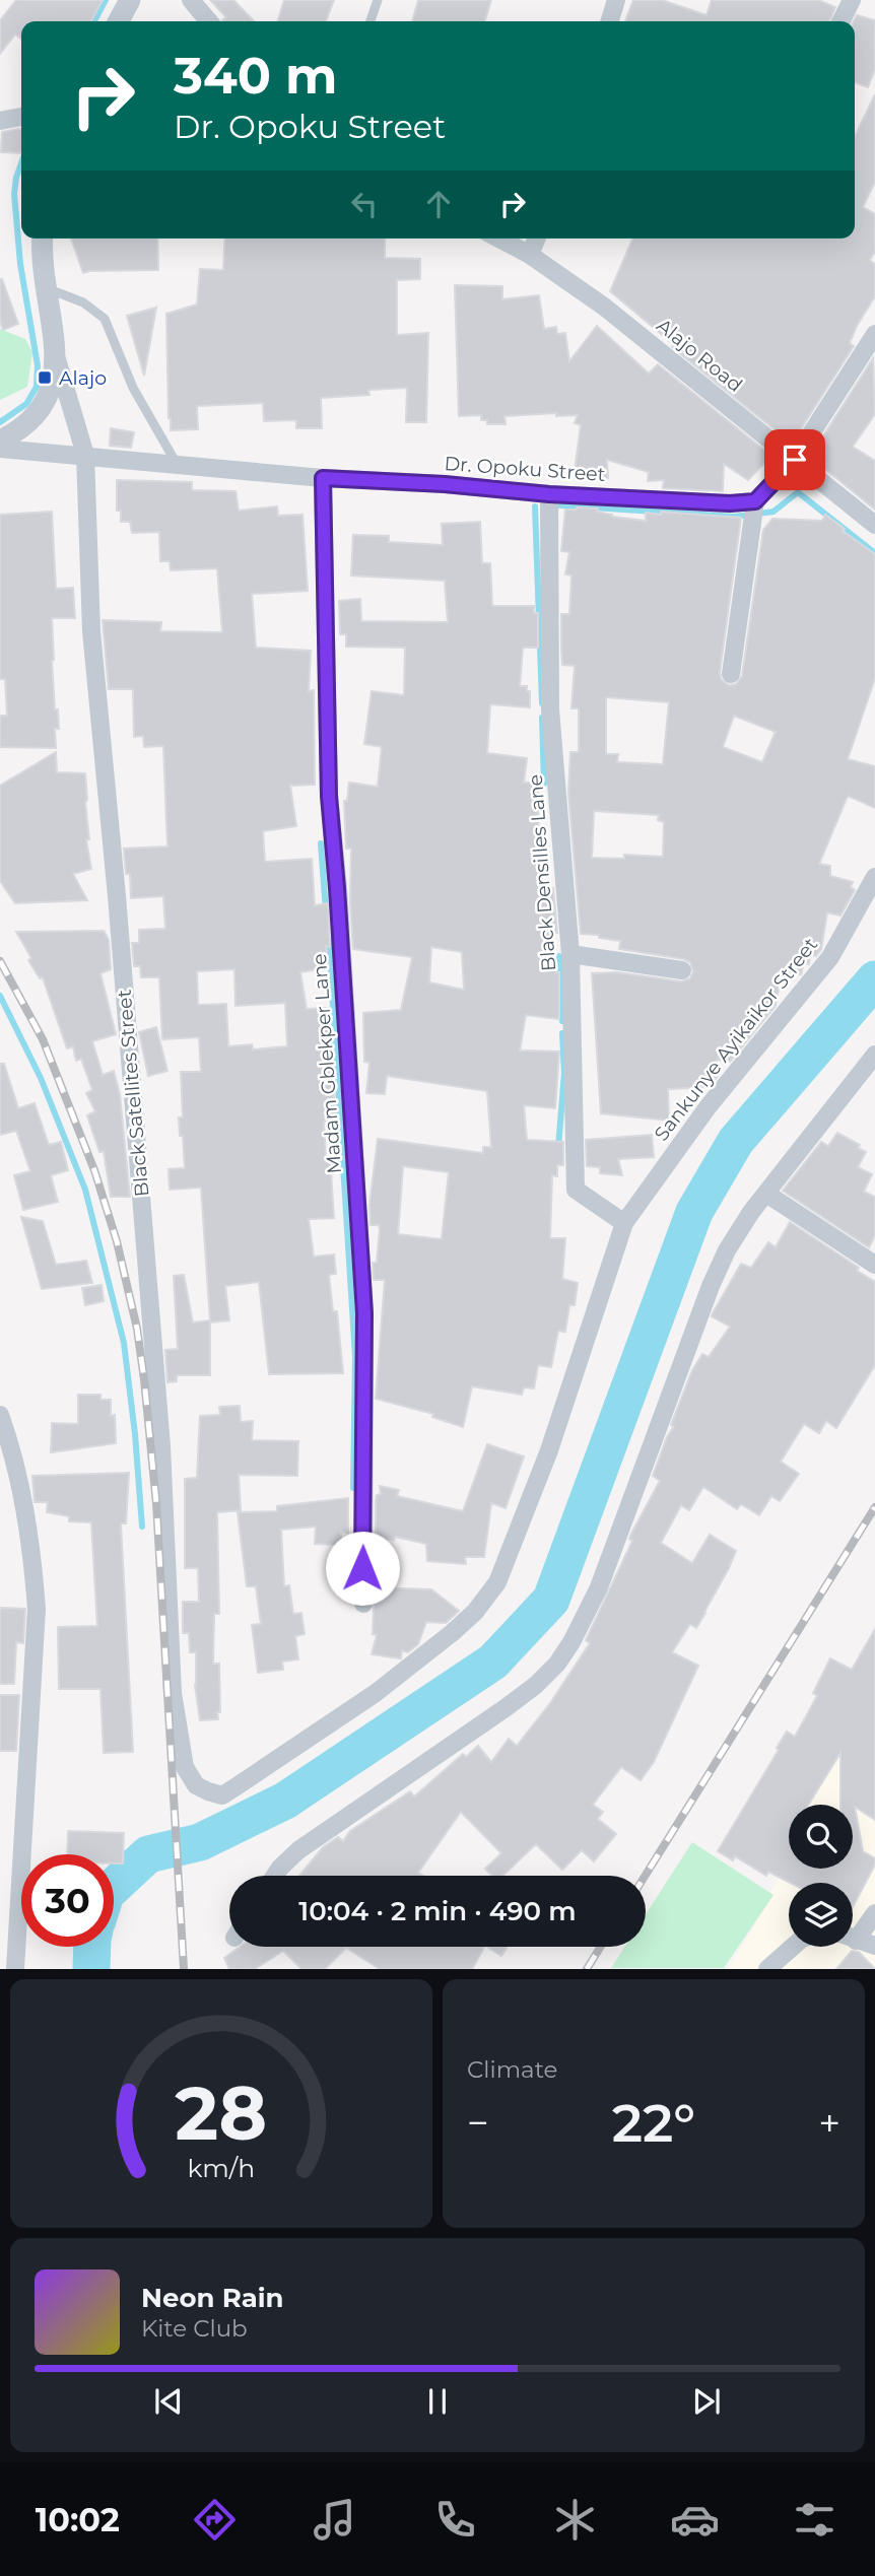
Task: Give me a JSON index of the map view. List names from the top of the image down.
{
  "streets": {
    "street": [
      "Alajo Road",
      "Dr. Opoku Street",
      "Black Densilles Lane",
      "Sankunye Ayikaikor Street",
      "Madam Gblekper Lane",
      "Black Satellites Street"
    ]
  },
  "crossings": [
    ["Dr. Opoku Street", "Black Densilles Lane"],
    ["Dr. Opoku Street", "Madam Gblekper Lane"],
    ["Dr. Opoku Street", "Black Satellites Street"],
    ["Black Densilles Lane", "Sankunye Ayikaikor Street"],
    ["Sankunye Ayikaikor Street", "Black Satellites Street"]
  ],
  "places": {
    "transit": ["Alajo"]
  },
  "page": {
    "turn": ["340 m", "Dr. Opoku Street"],
    "limit": "30",
    "trip": "10:04 · 2 min · 490 m",
    "tile": "Climate",
    "heat": ["−", "22°", "+"],
    "song": ["Neon Rain", "Kite Club"],
    "tabs": "10:02",
    "gauge": ["28", "km/h"]
  }
}
